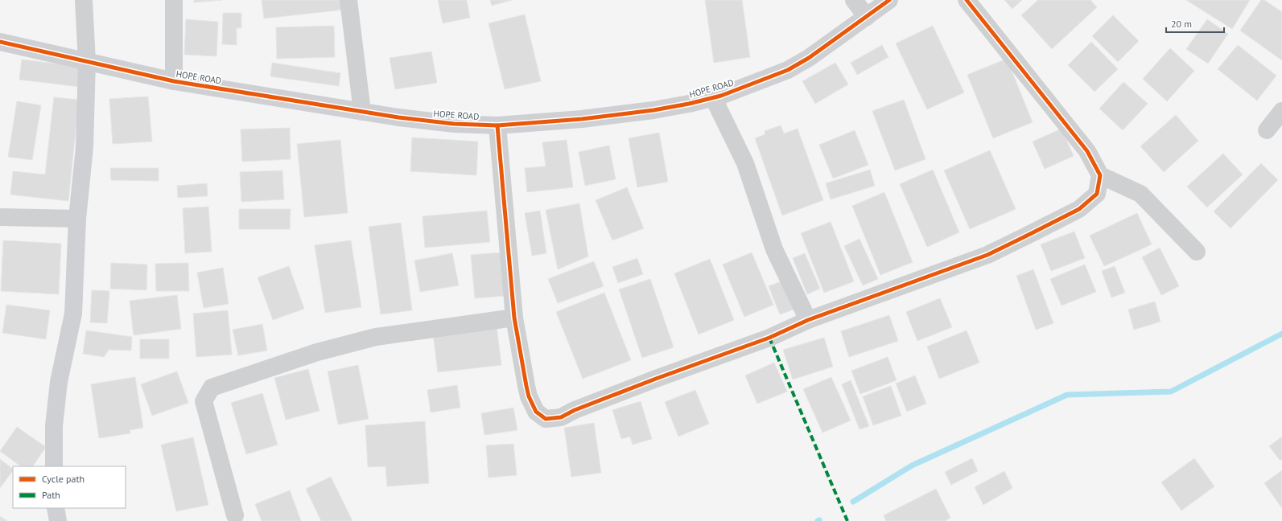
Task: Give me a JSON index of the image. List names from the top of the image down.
{
  "streets": {
    "street": ["HOPE ROAD"]
  },
  "legend": ["Cycle path", "Path"],
  "scale_bar": "20 m"
}
